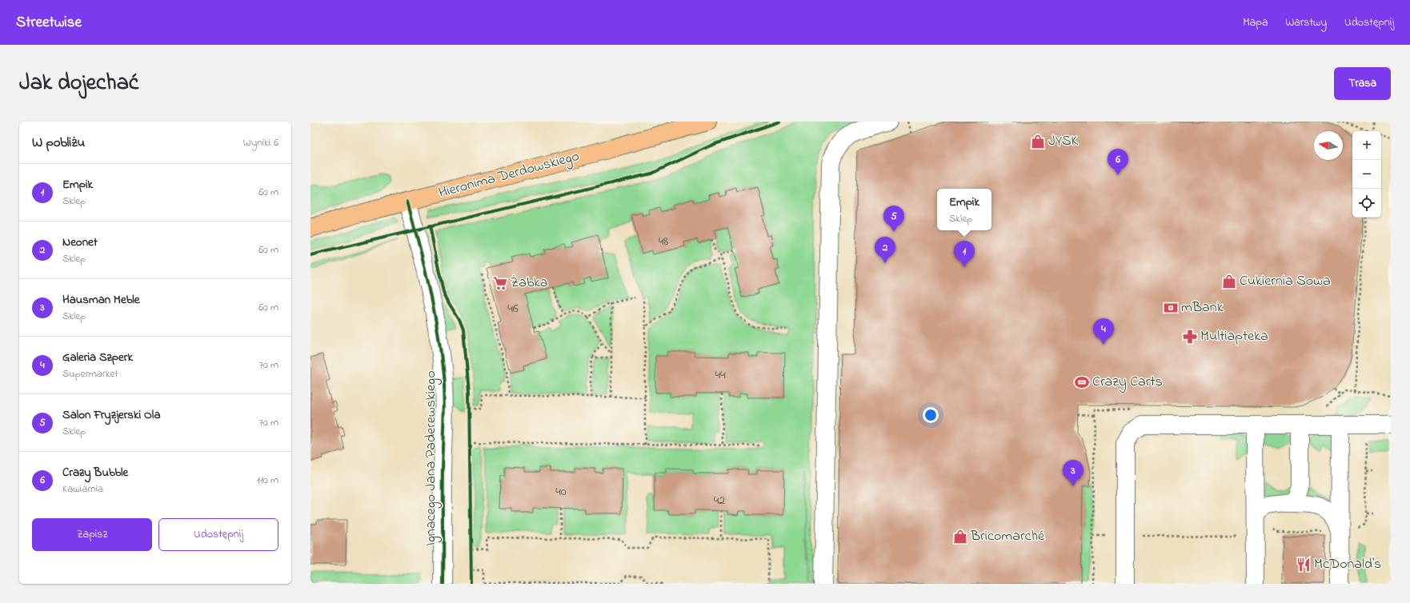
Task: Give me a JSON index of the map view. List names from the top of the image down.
{
  "streets": {
    "main road": ["Hieronima Derdowskiego"],
    "street": ["Ignacego Jana Paderewskiego"]
  },
  "crossings": [
    ["Hieronima Derdowskiego", "Ignacego Jana Paderewskiego"]
  ],
  "places": {
    "shop": ["JYSK", "Cukiernia Sowa", "Bricomarché"],
    "supermarket": ["Żabka"],
    "bank": ["mBank"],
    "pharmacy": ["Multiapteka"],
    "sports": ["Crazy Carts"],
    "restaurant": ["McDonald's"]
  },
  "house_numbers": [
    "48",
    "46",
    "44",
    "40",
    "42"
  ],
  "north": "left",
  "page": {
    "header": "Streetwise",
    "nav": ["Mapa", "Warstwy", "Udostępnij"],
    "title": "Jak dojechać",
    "buttons": [
      "Trasa",
      ["Zapisz", "Udostępnij"]
    ],
    "heading": ["W pobliżu", "Wyniki: 6"],
    "map_buttons": ["+", "−"],
    "pins": [
      "6",
      "5",
      "2",
      "1",
      "4",
      "3"
    ],
    "list": [
      {
        "mark": "1",
        "name": "Empik",
        "note": "Sklep",
        "value": "60 m"
      },
      {
        "mark": "2",
        "name": "Neonet",
        "note": "Sklep",
        "value": "60 m"
      },
      {
        "mark": "3",
        "name": "Hausman Meble",
        "note": "Sklep",
        "value": "60 m"
      },
      {
        "mark": "4",
        "name": "Galeria Szperk",
        "note": "Supermarket",
        "value": "70 m"
      },
      {
        "mark": "5",
        "name": "Salon Fryzjerski Ola",
        "note": "Sklep",
        "value": "70 m"
      },
      {
        "mark": "6",
        "name": "Crazy Bubble",
        "note": "Kawiarnia",
        "value": "110 m"
      }
    ],
    "popup": ["Empik", "Sklep"]
  }
}
